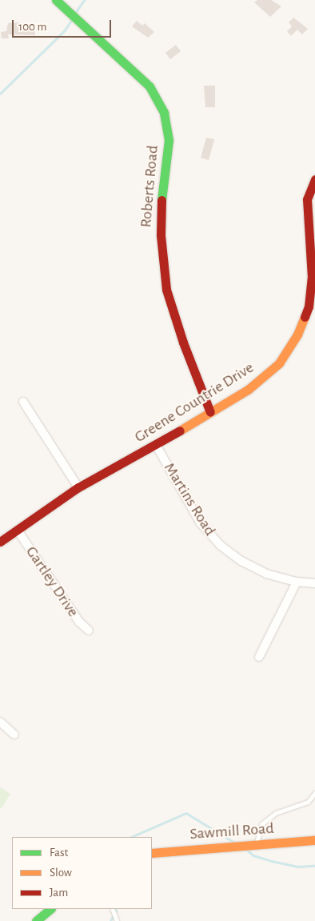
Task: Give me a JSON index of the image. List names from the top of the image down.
{
  "streets": {
    "street": [
      "Roberts Road",
      "Greene Countrie Drive",
      "Martins Road",
      "Gartley Drive",
      "Sawmill Road"
    ]
  },
  "crossings": [
    ["Roberts Road", "Greene Countrie Drive"],
    ["Greene Countrie Drive", "Martins Road"],
    ["Greene Countrie Drive", "Gartley Drive"]
  ],
  "legend": ["Fast", "Slow", "Jam"],
  "scale_bar": "100 m"
}
